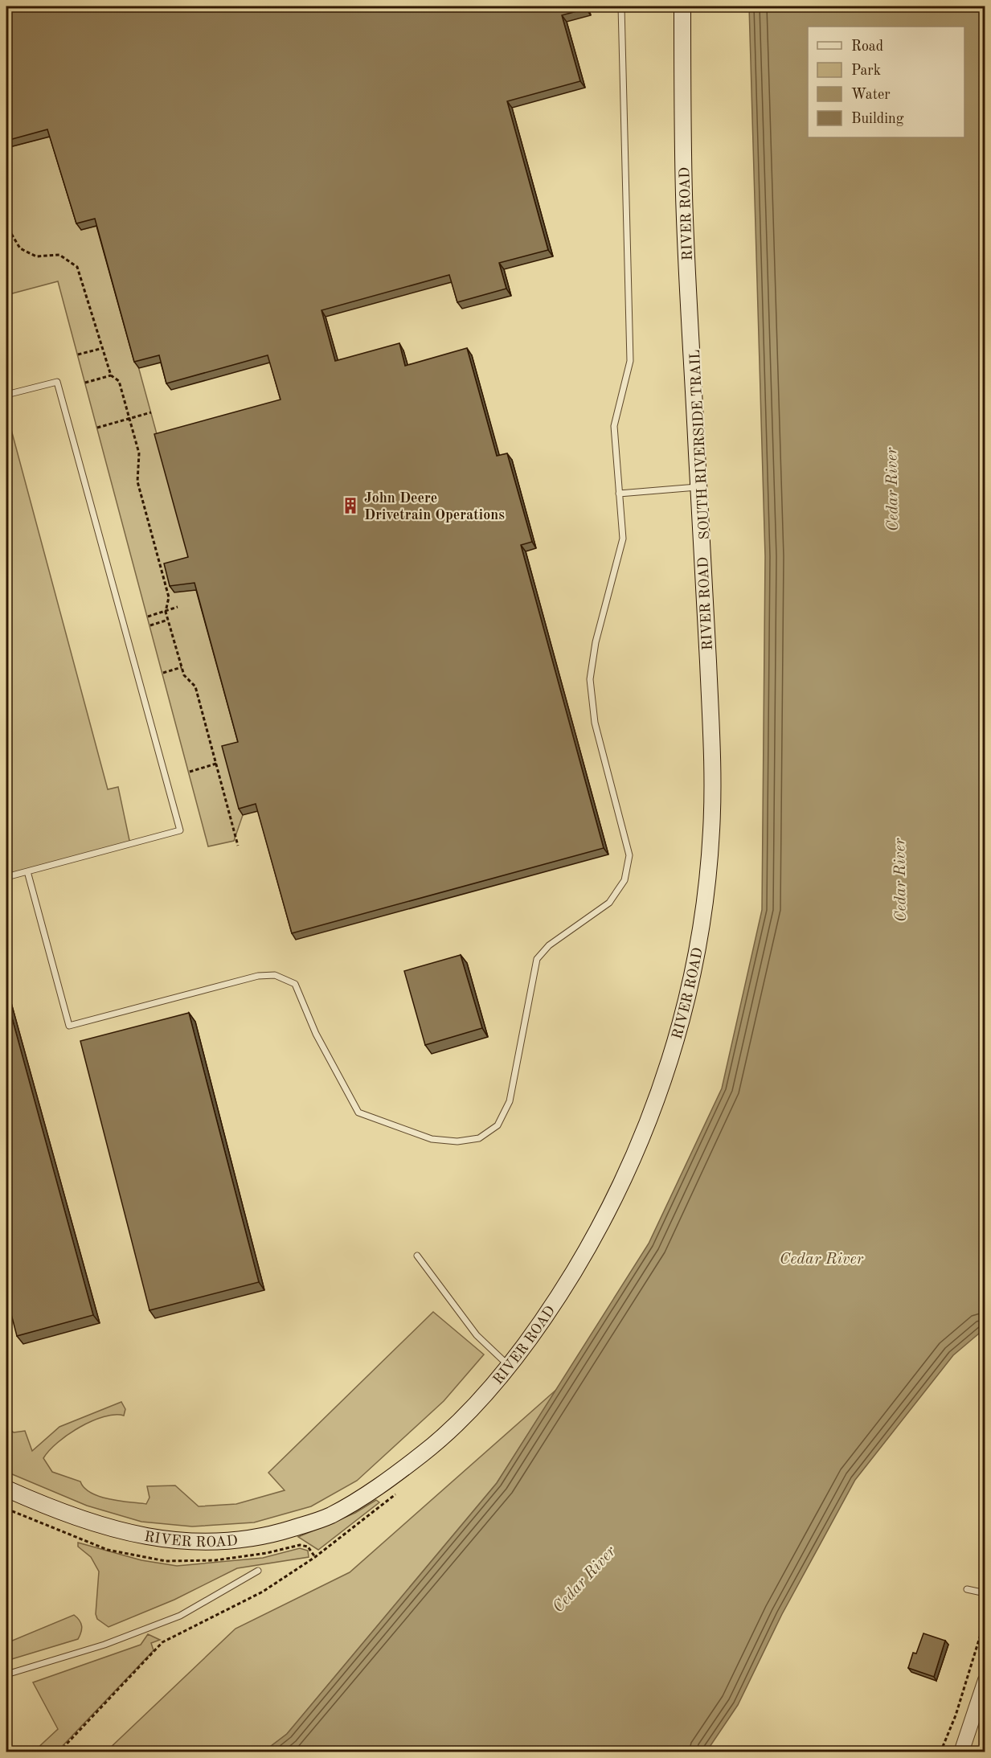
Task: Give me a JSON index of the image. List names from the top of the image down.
{
  "streets": {
    "main road": ["RIVER ROAD"]
  },
  "water": ["Cedar River"],
  "places": {
    "building": ["John Deere Drivetrain Operations"]
  },
  "legend": [
    "Road",
    "Park",
    "Water",
    "Building"
  ]
}
